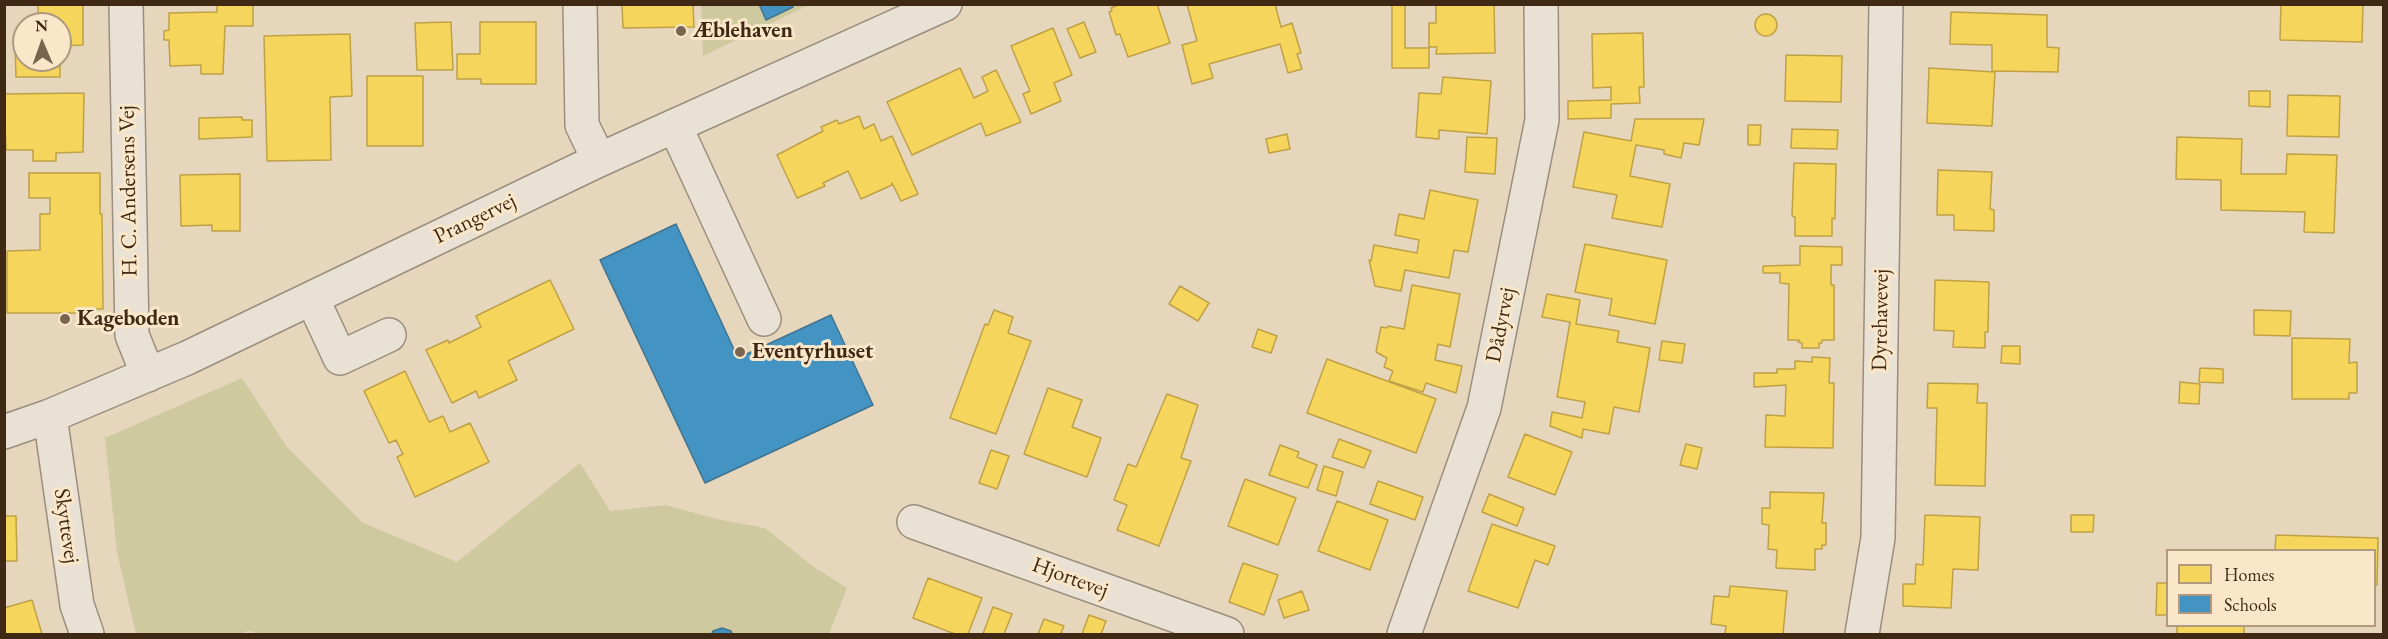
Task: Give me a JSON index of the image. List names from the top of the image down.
{
  "streets": {
    "street": [
      "H. C. Andersens Vej",
      "Prangervej",
      "Dyrehavevej",
      "Dådyrvej",
      "Skyttevej",
      "Hjortevej"
    ]
  },
  "crossings": [
    ["H. C. Andersens Vej", "Prangervej"],
    ["Prangervej", "Skyttevej"]
  ],
  "places": ["Æblehaven", "Kageboden", "Eventyrhuset"],
  "legend": ["Homes", "Schools"],
  "north": "top"
}
